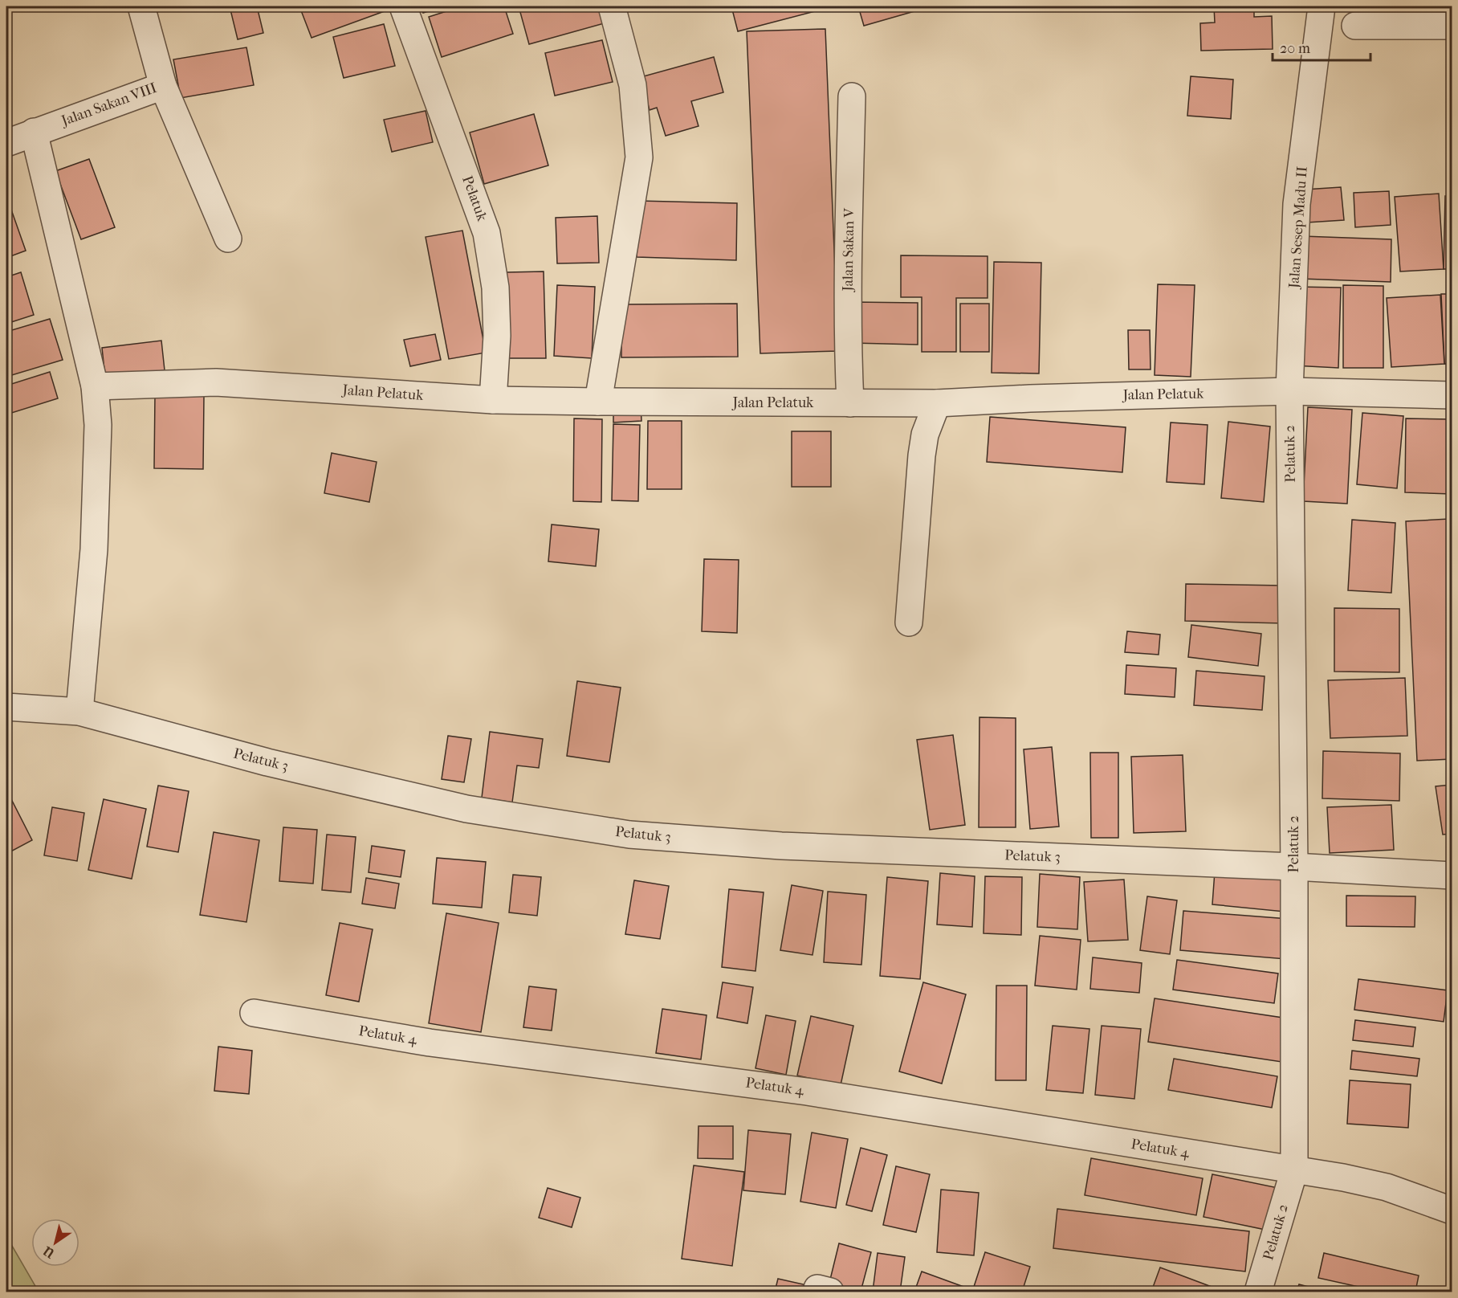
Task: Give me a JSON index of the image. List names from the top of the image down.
{
  "streets": {
    "street": [
      "Jalan Sakan VIII",
      "Pelatuk",
      "Jalan Sesep Madu II",
      "Jalan Sakan V",
      "Jalan Pelatuk",
      "Pelatuk 2",
      "Pelatuk 3",
      "Pelatuk 4"
    ]
  },
  "crossings": [
    ["Pelatuk", "Jalan Pelatuk"],
    ["Jalan Sesep Madu II", "Jalan Pelatuk"],
    ["Jalan Sesep Madu II", "Pelatuk 2"],
    ["Jalan Sakan V", "Jalan Pelatuk"],
    ["Jalan Pelatuk", "Pelatuk 2"],
    ["Pelatuk 2", "Pelatuk 3"],
    ["Pelatuk 2", "Pelatuk 4"]
  ],
  "scale_bar": "20 m",
  "north": "bottom left"
}
